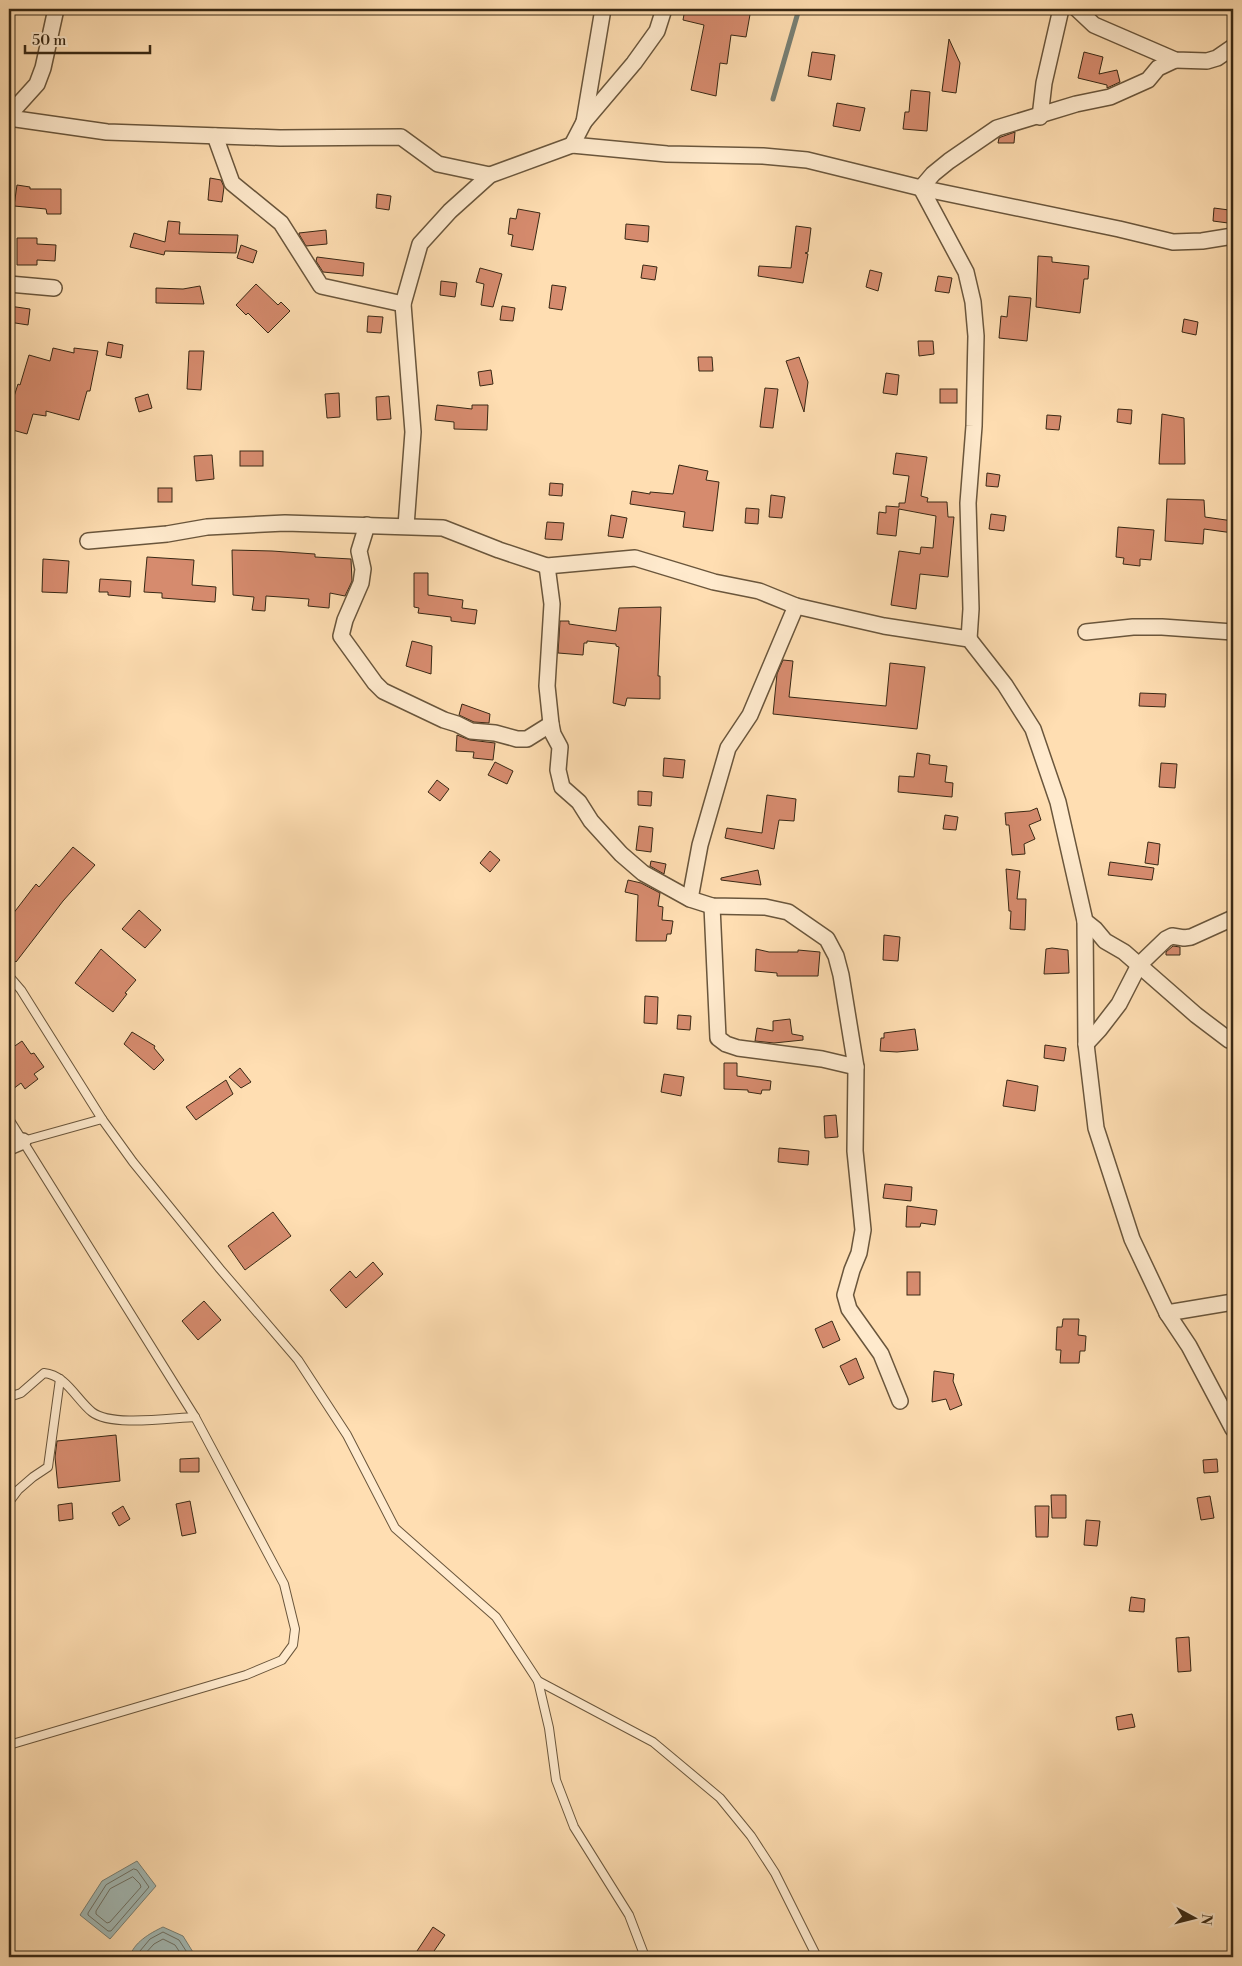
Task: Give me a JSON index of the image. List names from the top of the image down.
{
  "scale_bar": "50 m",
  "north": "right"
}
